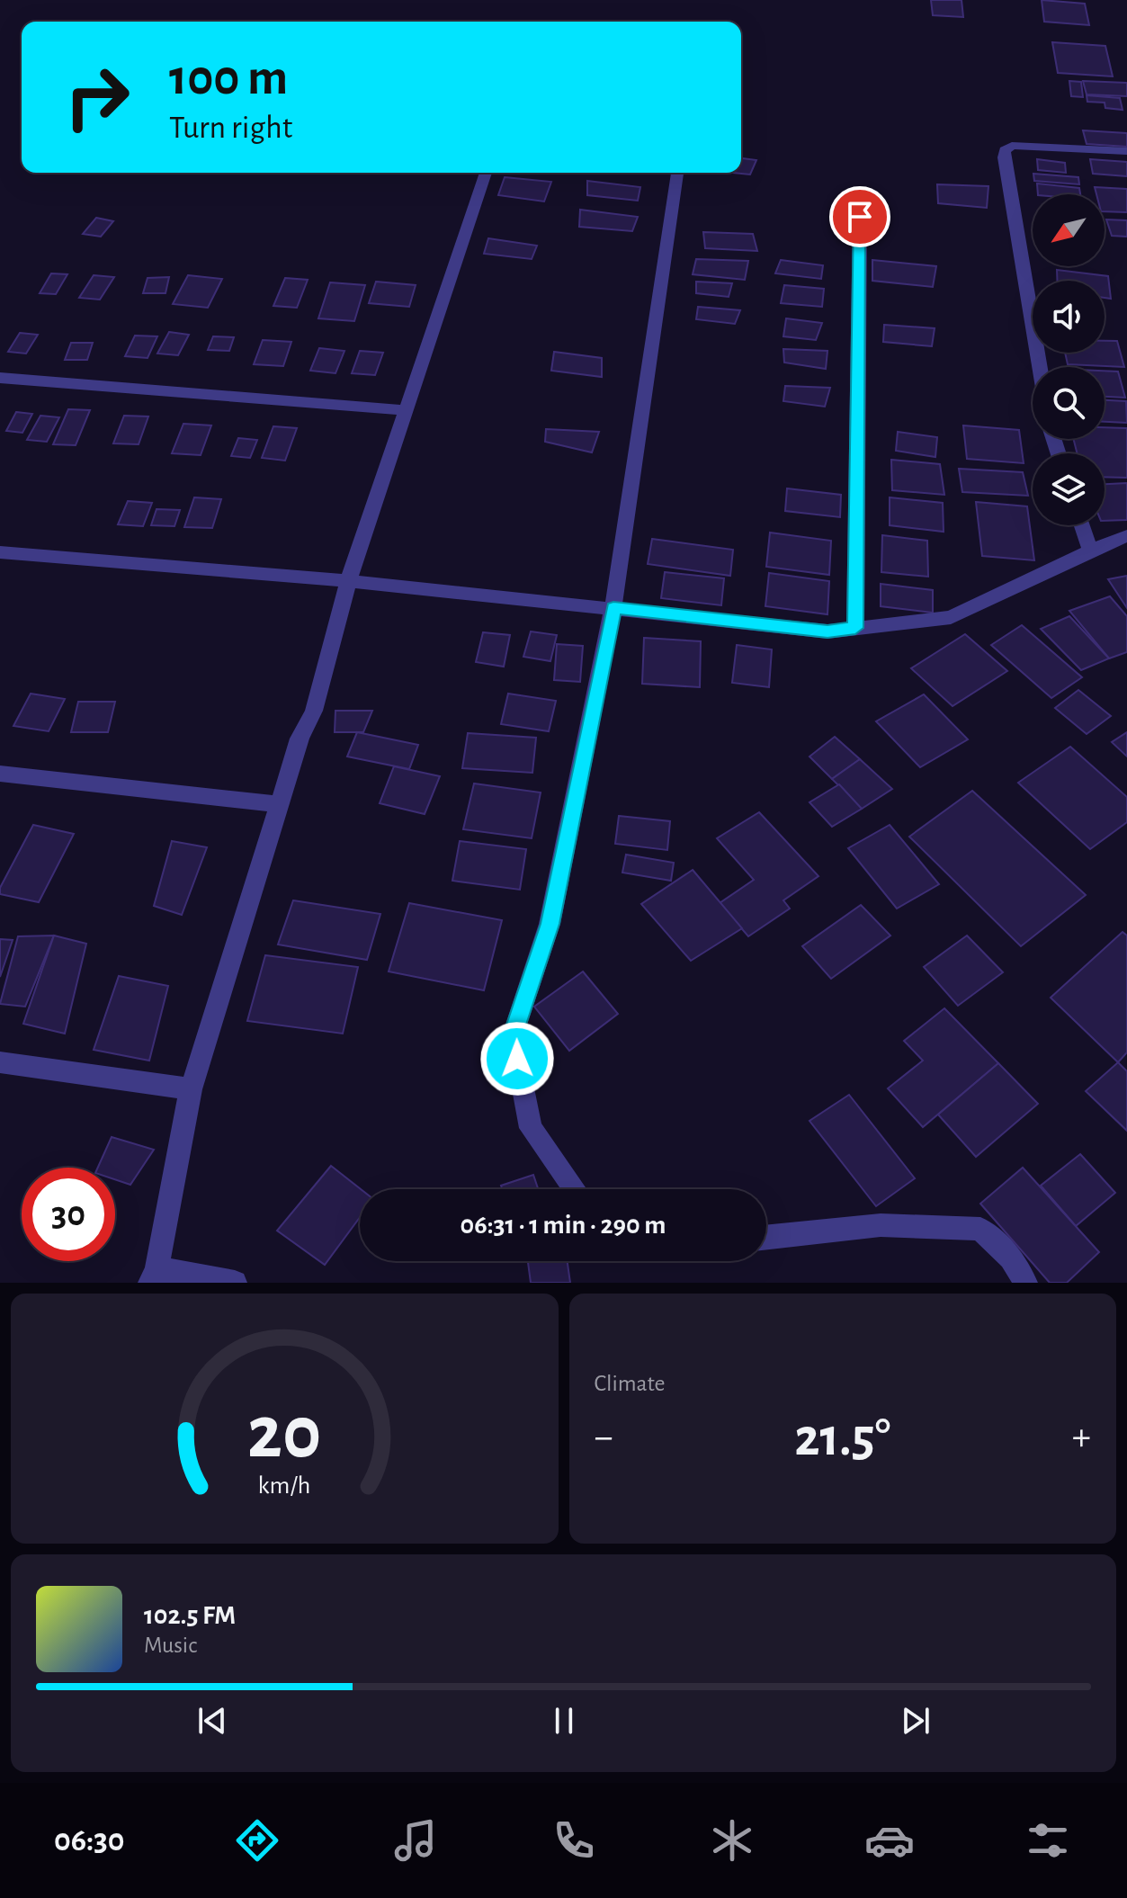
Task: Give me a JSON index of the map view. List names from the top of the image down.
{
  "north": "bottom left",
  "page": {
    "turn": ["100 m", "Turn right"],
    "limit": "30",
    "trip": "06:31 · 1 min · 290 m",
    "tile": "Climate",
    "heat": ["−", "21.5°", "+"],
    "song": ["102.5 FM", "Music"],
    "tabs": "06:30",
    "gauge": ["20", "km/h"]
  }
}
